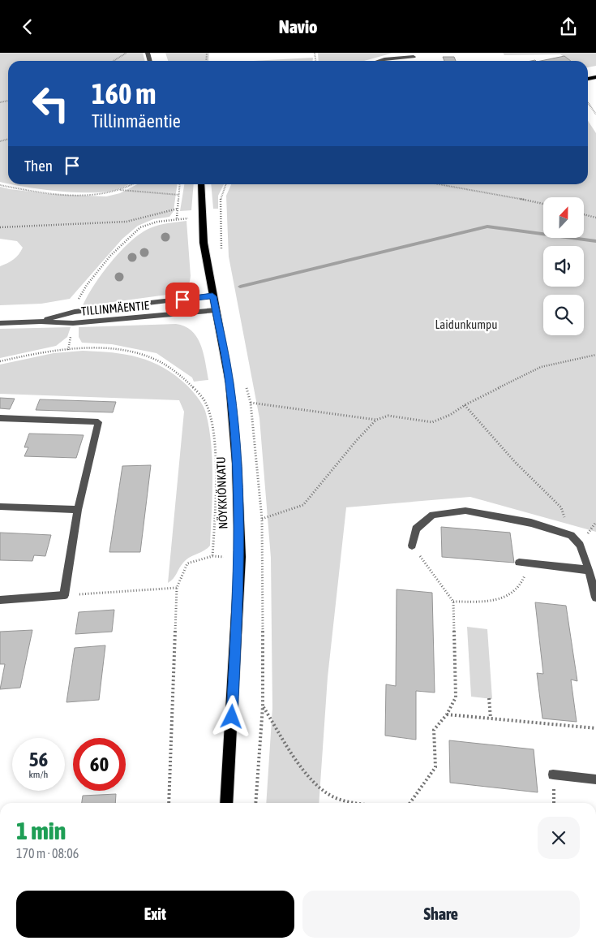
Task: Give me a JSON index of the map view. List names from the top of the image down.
{
  "streets": {
    "main road": ["NÖYKKIÖNKATU"],
    "street": ["TILLINMÄENTIE"]
  },
  "crossings": [
    ["TILLINMÄENTIE", "NÖYKKIÖNKATU"]
  ],
  "parks": ["Laidunkumpu"],
  "north": "top",
  "page": {
    "header": "Navio",
    "turn": ["160 m", "Tillinmäentie"],
    "then": "Then",
    "speed": "56 km/h",
    "limit": "60",
    "heading": ["1 min", "170 m · 08:06"],
    "buttons": ["Exit", "Share"]
  }
}
